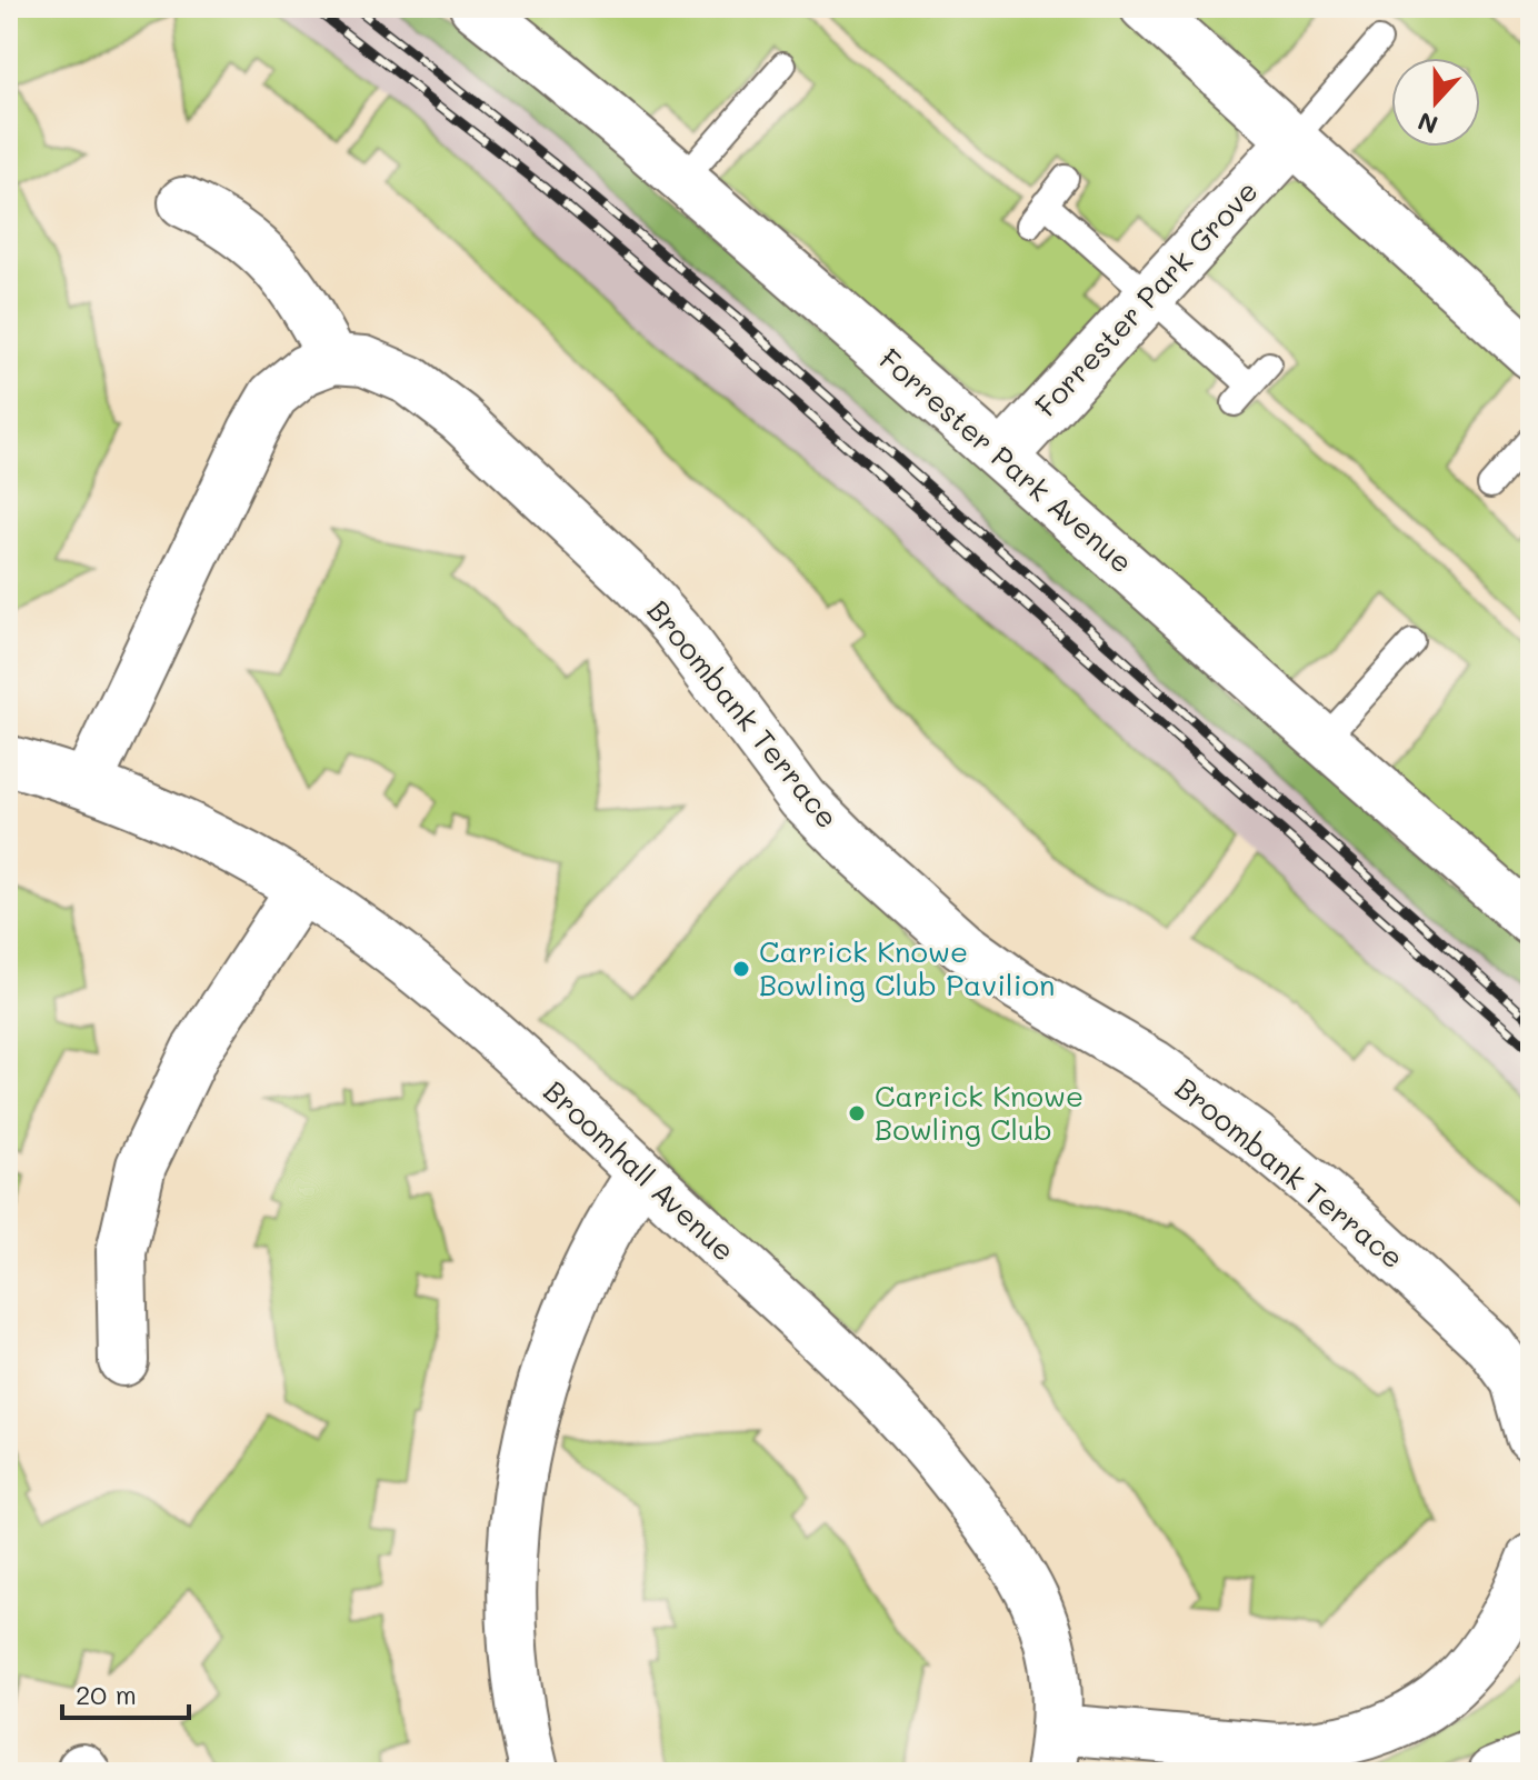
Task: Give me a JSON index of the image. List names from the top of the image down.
{
  "streets": {
    "street": [
      "Forrester Park Grove",
      "Forrester Park Avenue",
      "Broombank Terrace",
      "Broomhall Avenue"
    ]
  },
  "crossings": [
    ["Forrester Park Grove", "Forrester Park Avenue"]
  ],
  "places": ["Carrick Knowe Bowling Club Pavilion", "Carrick Knowe Bowling Club"],
  "scale_bar": "20 m",
  "north": "bottom"
}
